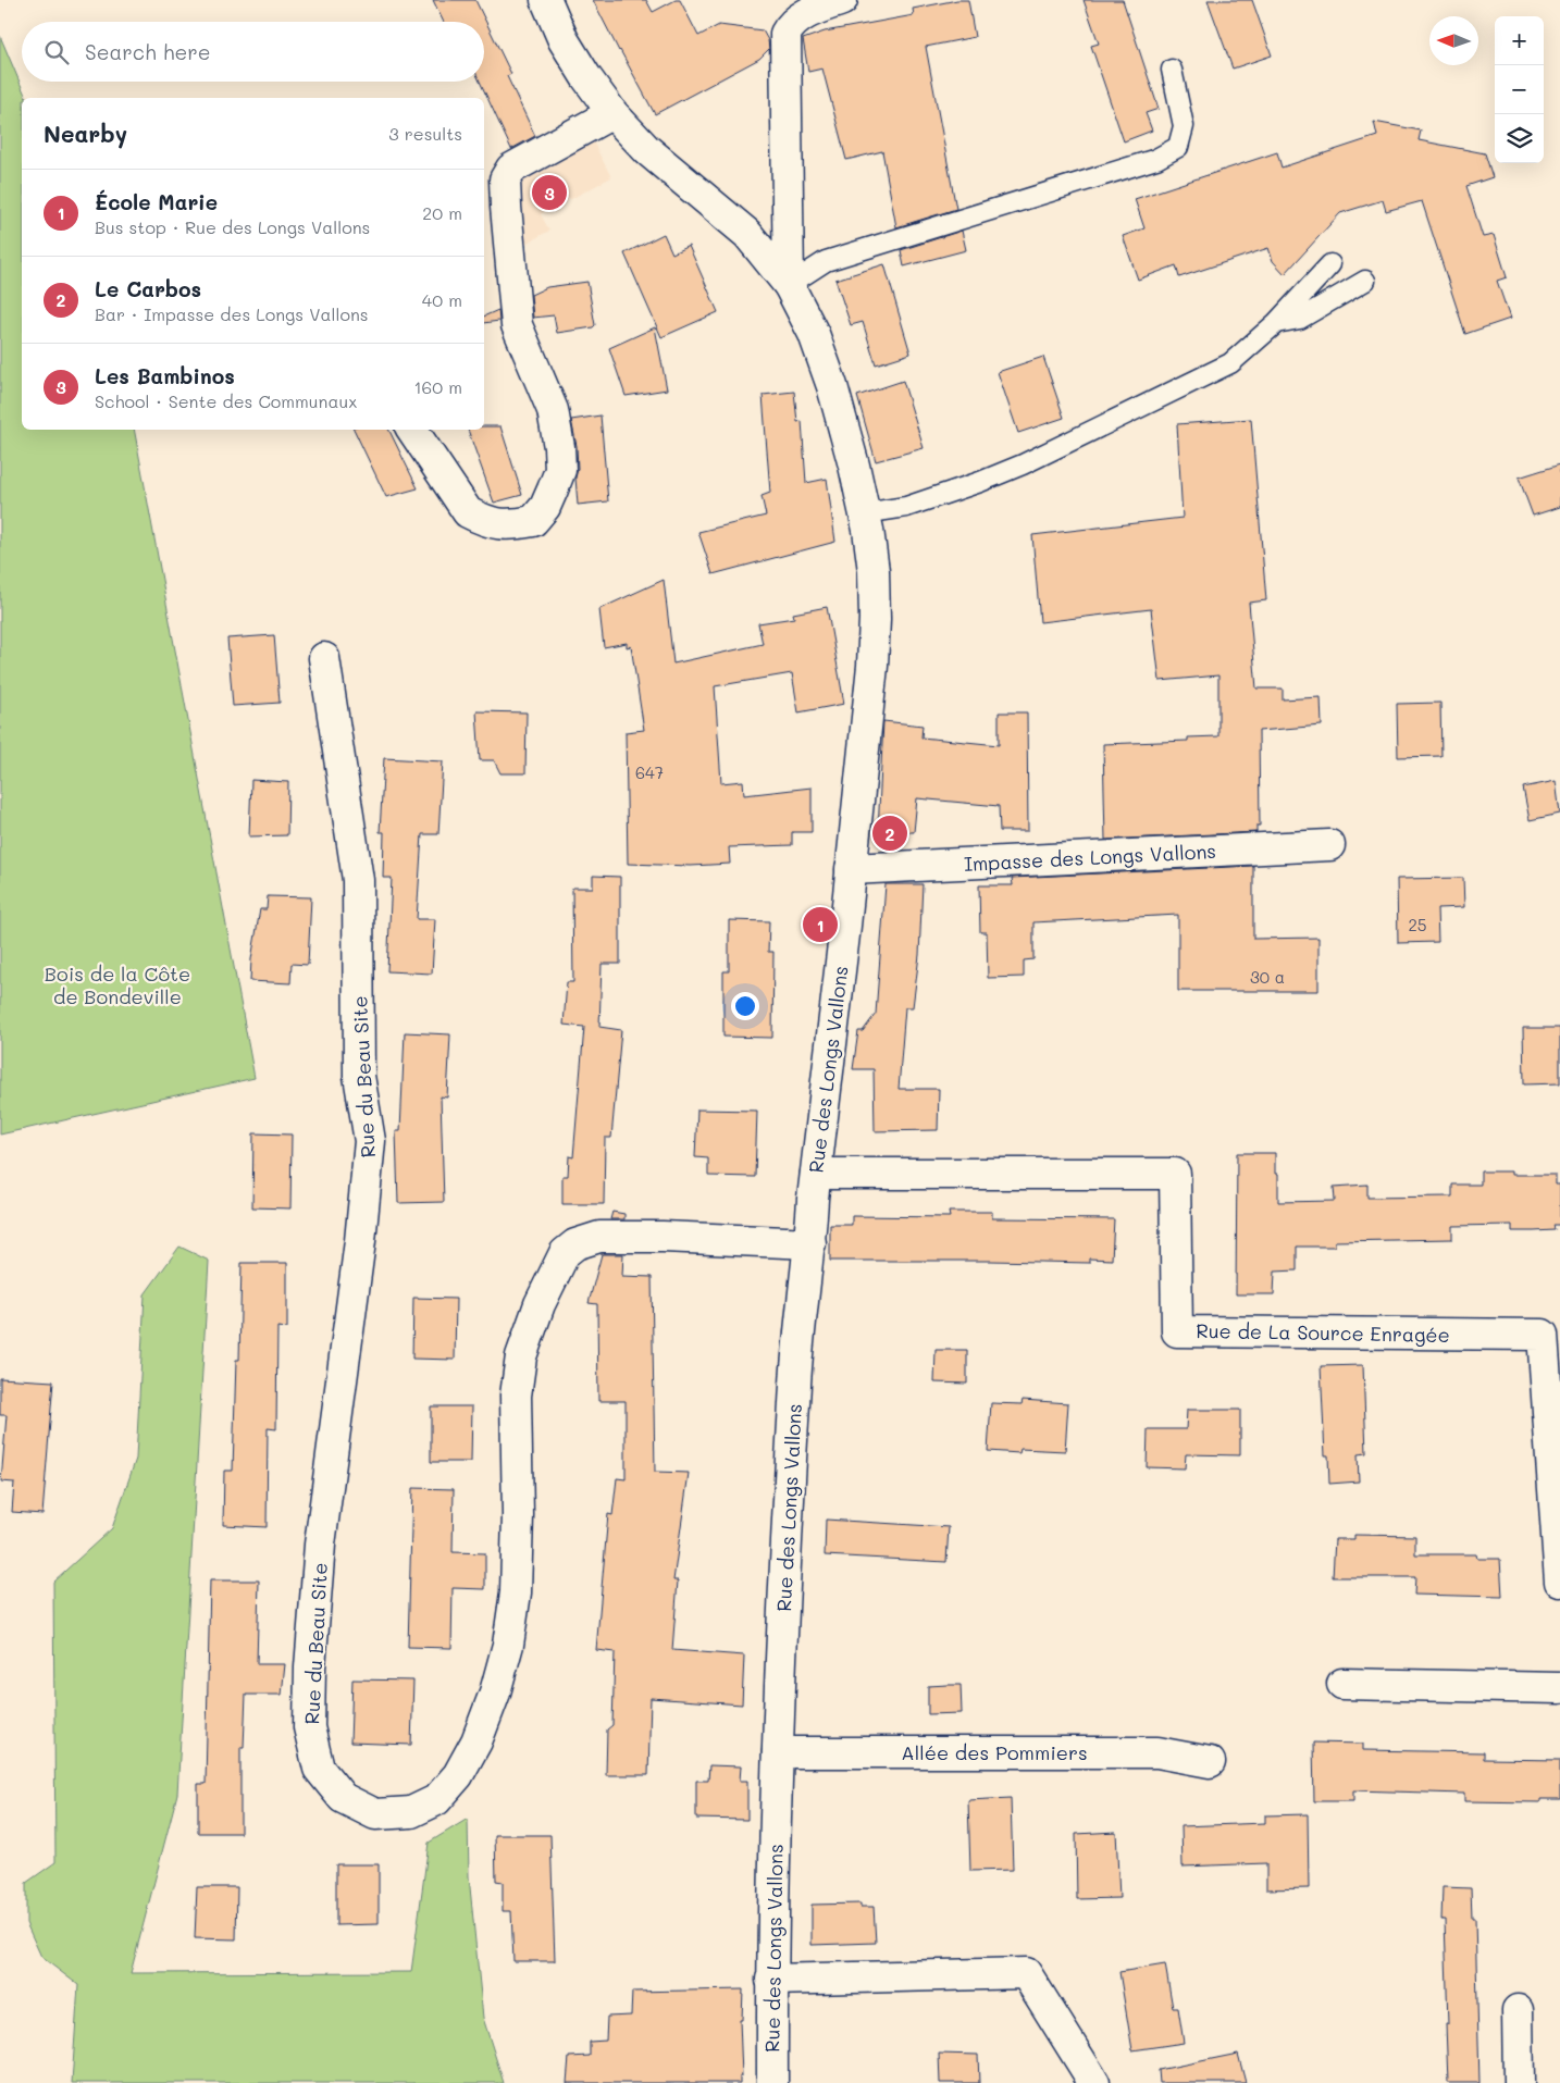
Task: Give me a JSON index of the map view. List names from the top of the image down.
{
  "streets": {
    "street": [
      "Impasse des Longs Vallons",
      "Rue des Longs Vallons",
      "Rue du Beau Site",
      "Rue de La Source Enragée",
      "Allée des Pommiers"
    ]
  },
  "crossings": [
    ["Impasse des Longs Vallons", "Rue des Longs Vallons"],
    ["Rue des Longs Vallons", "Rue du Beau Site"],
    ["Rue des Longs Vallons", "Rue de La Source Enragée"],
    ["Rue des Longs Vallons", "Allée des Pommiers"]
  ],
  "parks": ["Bois de la Côte de Bondeville"],
  "house_numbers": ["647", "25", "30 a"],
  "north": "left",
  "page": {
    "map_buttons": ["+", "−"],
    "search": "Search here",
    "heading": ["Nearby", "3 results"],
    "list": [
      {
        "mark": "1",
        "name": "École Marie",
        "note": "Bus stop · Rue des Longs Vallons",
        "value": "20 m"
      },
      {
        "mark": "2",
        "name": "Le Carbos",
        "note": "Bar · Impasse des Longs Vallons",
        "value": "40 m"
      },
      {
        "mark": "3",
        "name": "Les Bambinos",
        "note": "School · Sente des Communaux",
        "value": "160 m"
      }
    ],
    "pins": ["3", "2", "1"]
  }
}
